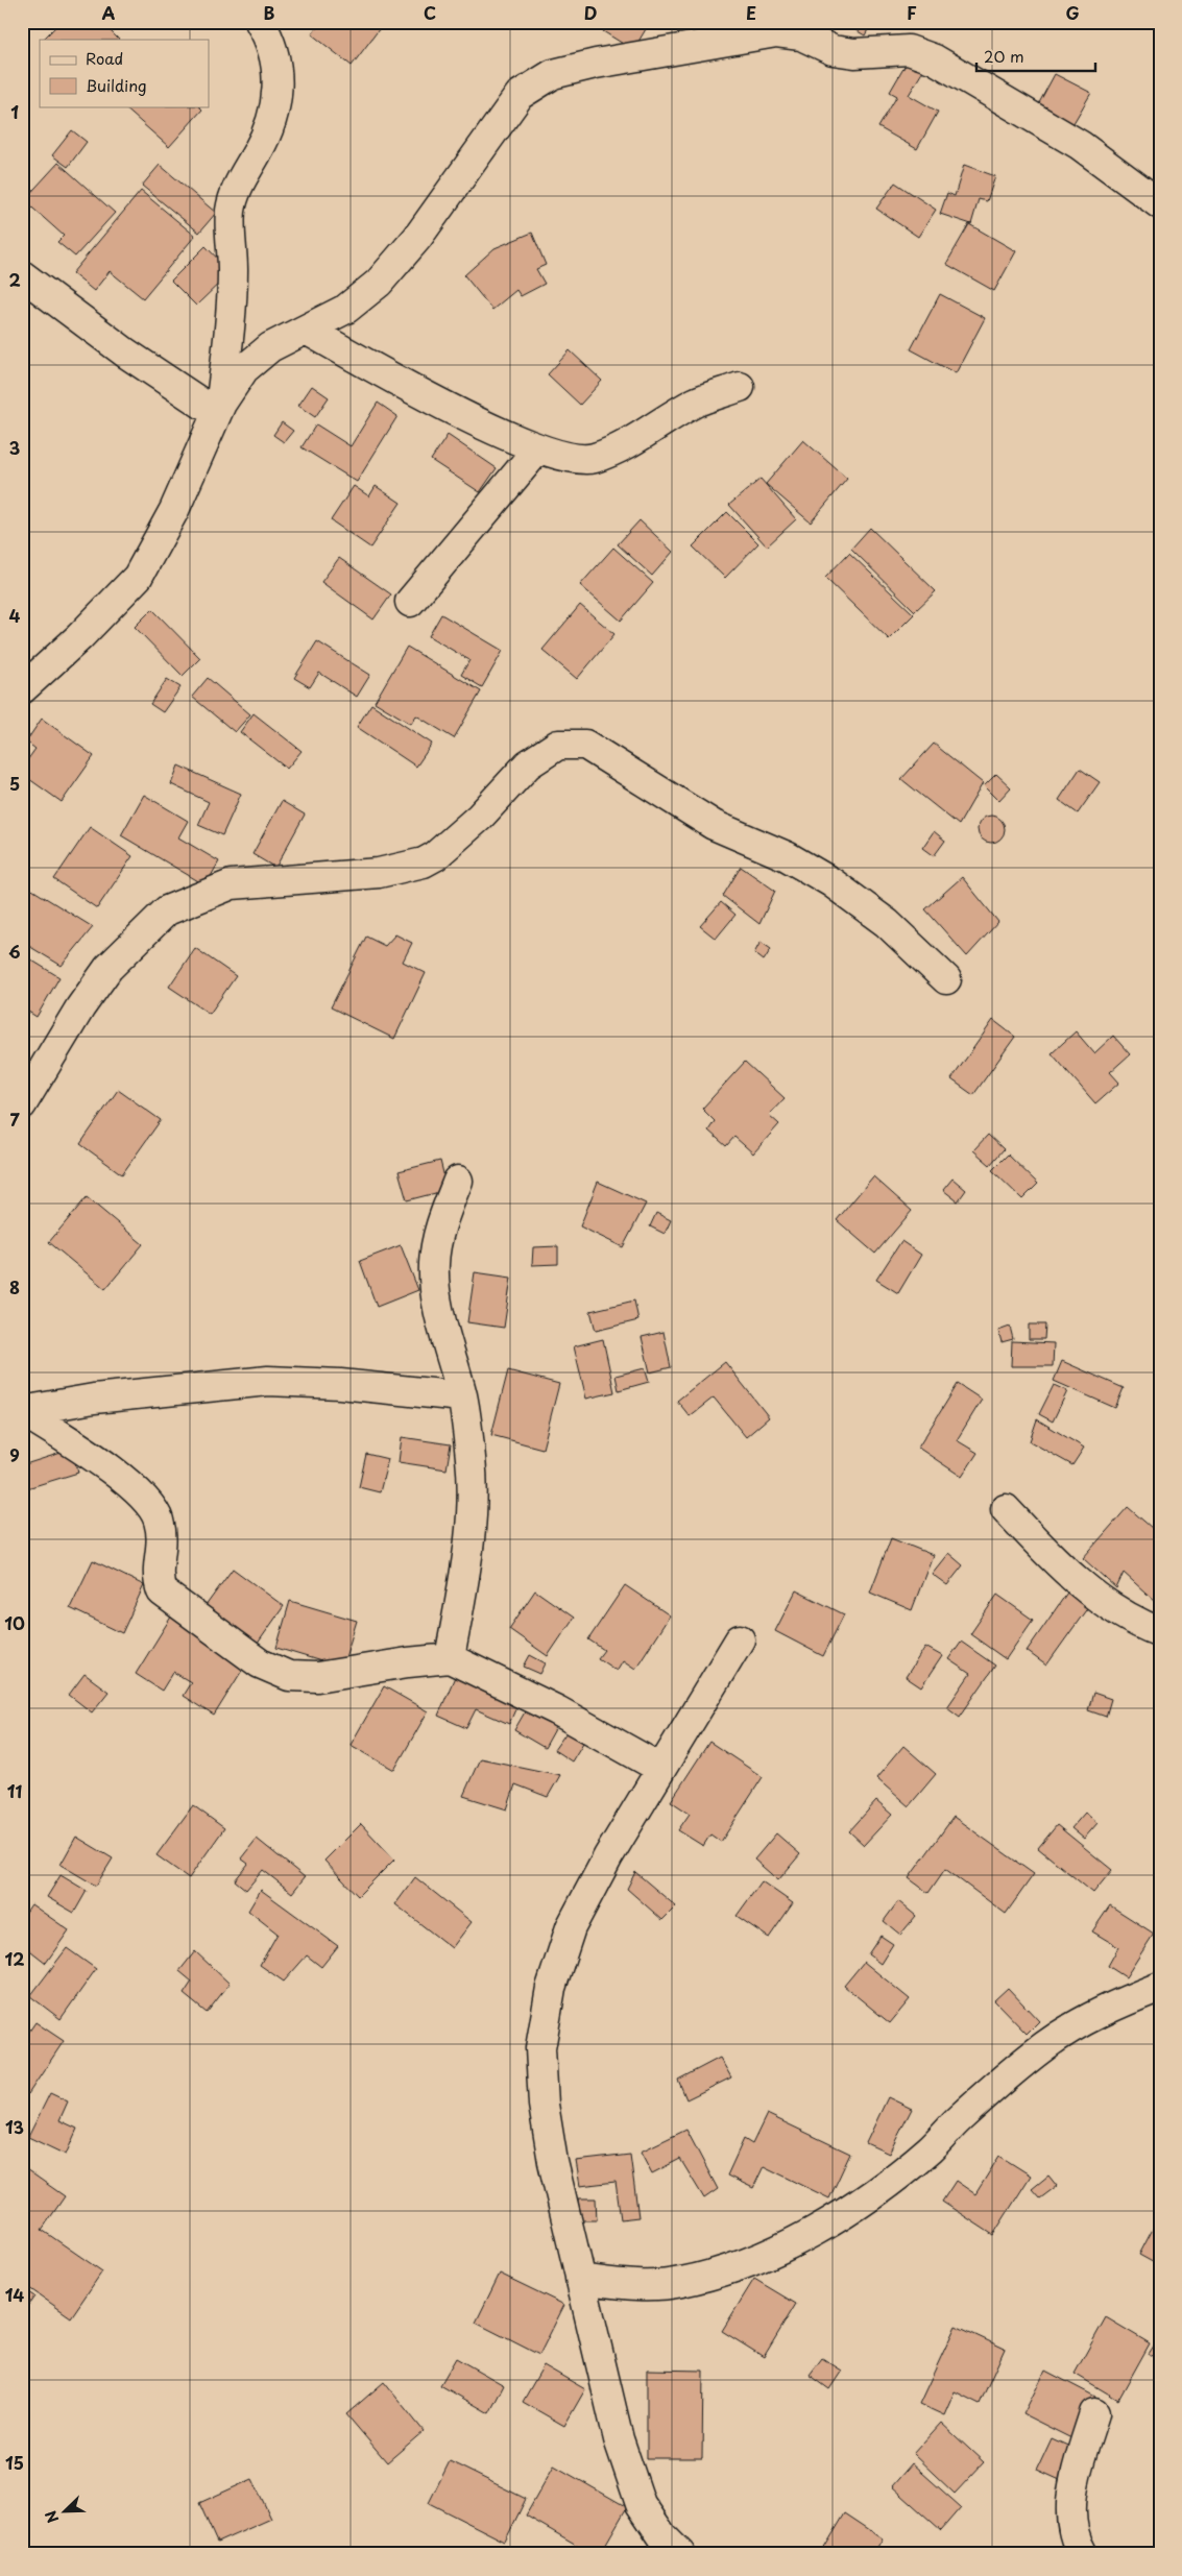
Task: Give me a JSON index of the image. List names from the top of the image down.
{
  "legend": ["Road", "Building"],
  "scale_bar": "20 m",
  "north": "bottom left",
  "grid": {
    "columns": [
      "A",
      "B",
      "C",
      "D",
      "E",
      "F",
      "G"
    ],
    "rows": [
      "1",
      "2",
      "3",
      "4",
      "5",
      "6",
      "7",
      "8",
      "9",
      "10",
      "11",
      "12",
      "13",
      "14",
      "15"
    ]
  }
}
